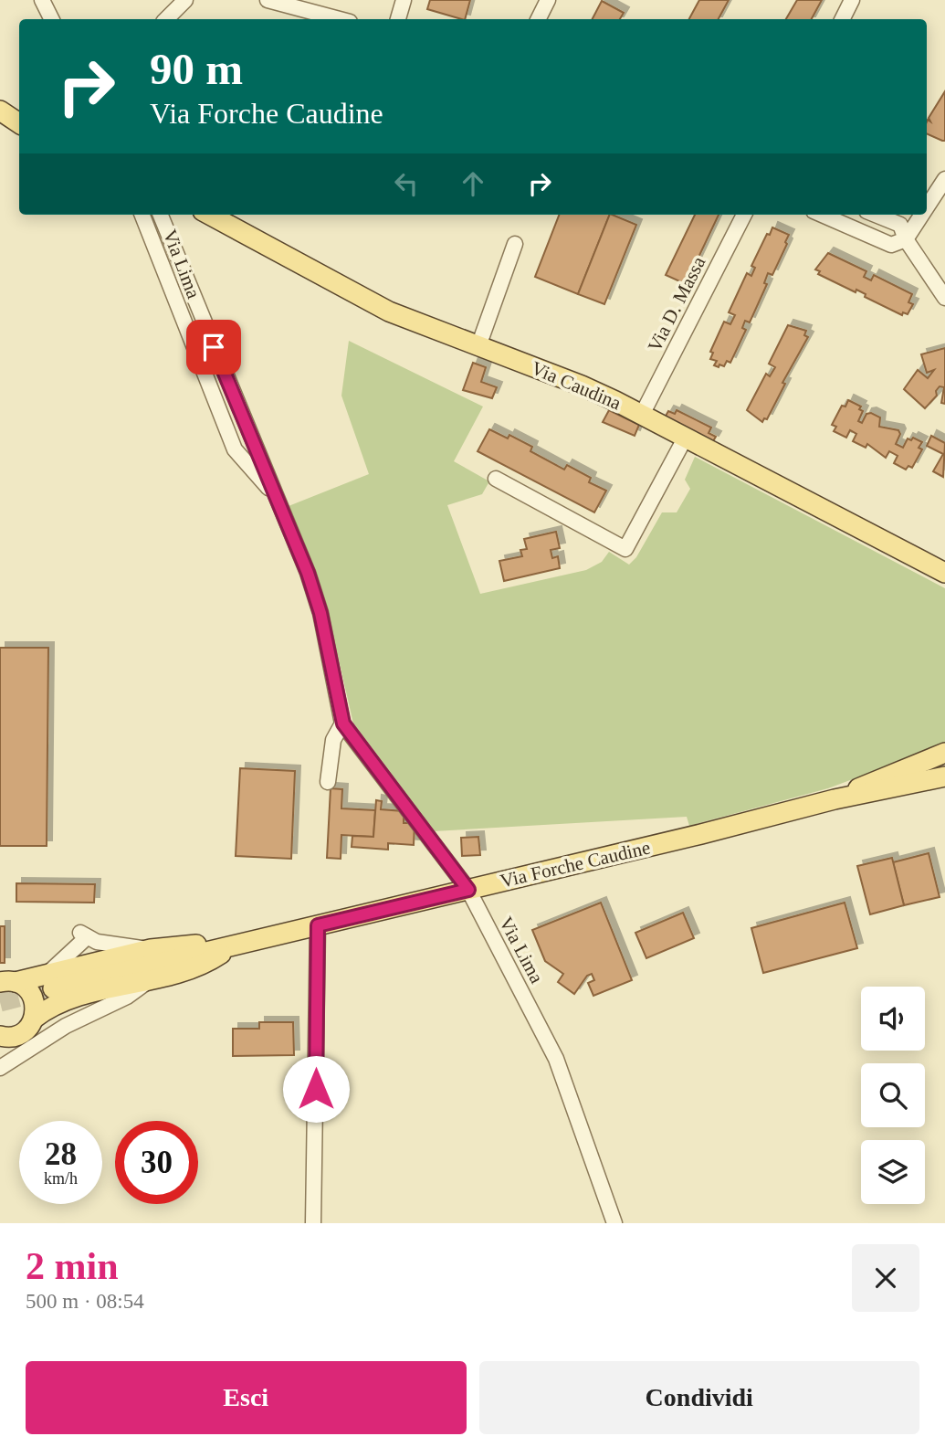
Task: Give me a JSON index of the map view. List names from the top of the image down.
{
  "streets": {
    "main road": ["Via Caudina", "Via Forche Caudine"],
    "street": ["Via Lima", "Via D. Massa"]
  },
  "crossings": [
    ["Via Lima", "Via Forche Caudine"],
    ["Via D. Massa", "Via Caudina"]
  ],
  "page": {
    "turn": ["90 m", "Via Forche Caudine"],
    "speed": "28 km/h",
    "limit": "30",
    "heading": ["2 min", "500 m · 08:54"],
    "buttons": ["Esci", "Condividi"]
  }
}
